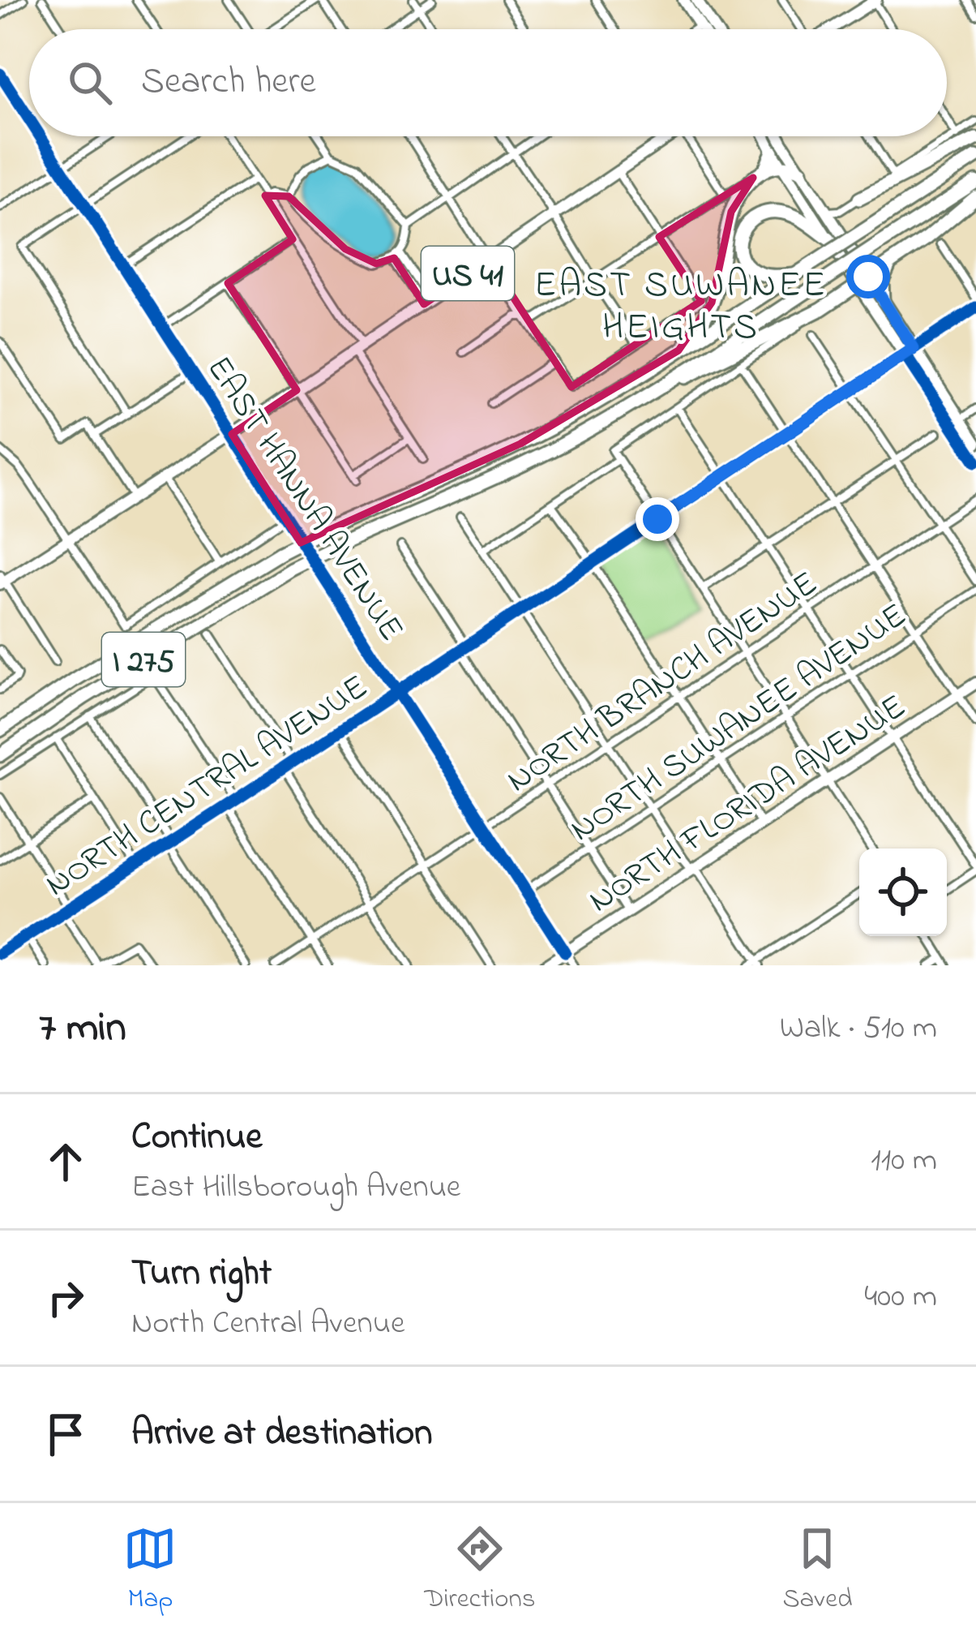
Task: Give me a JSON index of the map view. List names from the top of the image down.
{
  "streets": {
    "highway": ["I 275"],
    "main road": ["US 41", "NORTH FLORIDA AVENUE"],
    "street": [
      "EAST HANNA AVENUE",
      "NORTH BRANCH AVENUE",
      "NORTH SUWANEE AVENUE",
      "NORTH CENTRAL AVENUE"
    ]
  },
  "crossings": [
    ["US 41", "EAST HANNA AVENUE"],
    ["EAST HANNA AVENUE", "NORTH BRANCH AVENUE"],
    ["EAST HANNA AVENUE", "NORTH SUWANEE AVENUE"],
    ["EAST HANNA AVENUE", "NORTH CENTRAL AVENUE"],
    ["EAST HANNA AVENUE", "NORTH FLORIDA AVENUE"]
  ],
  "districts": ["EAST SUWANEE HEIGHTS"],
  "page": {
    "search": "Search here",
    "heading": ["7 min", "Walk · 510 m"],
    "list": [
      ["Continue", "East Hillsborough Avenue", "110 m"],
      ["Turn right", "North Central Avenue", "400 m"],
      "Arrive at destination"
    ],
    "nav": ["Map", "Directions", "Saved"]
  }
}
